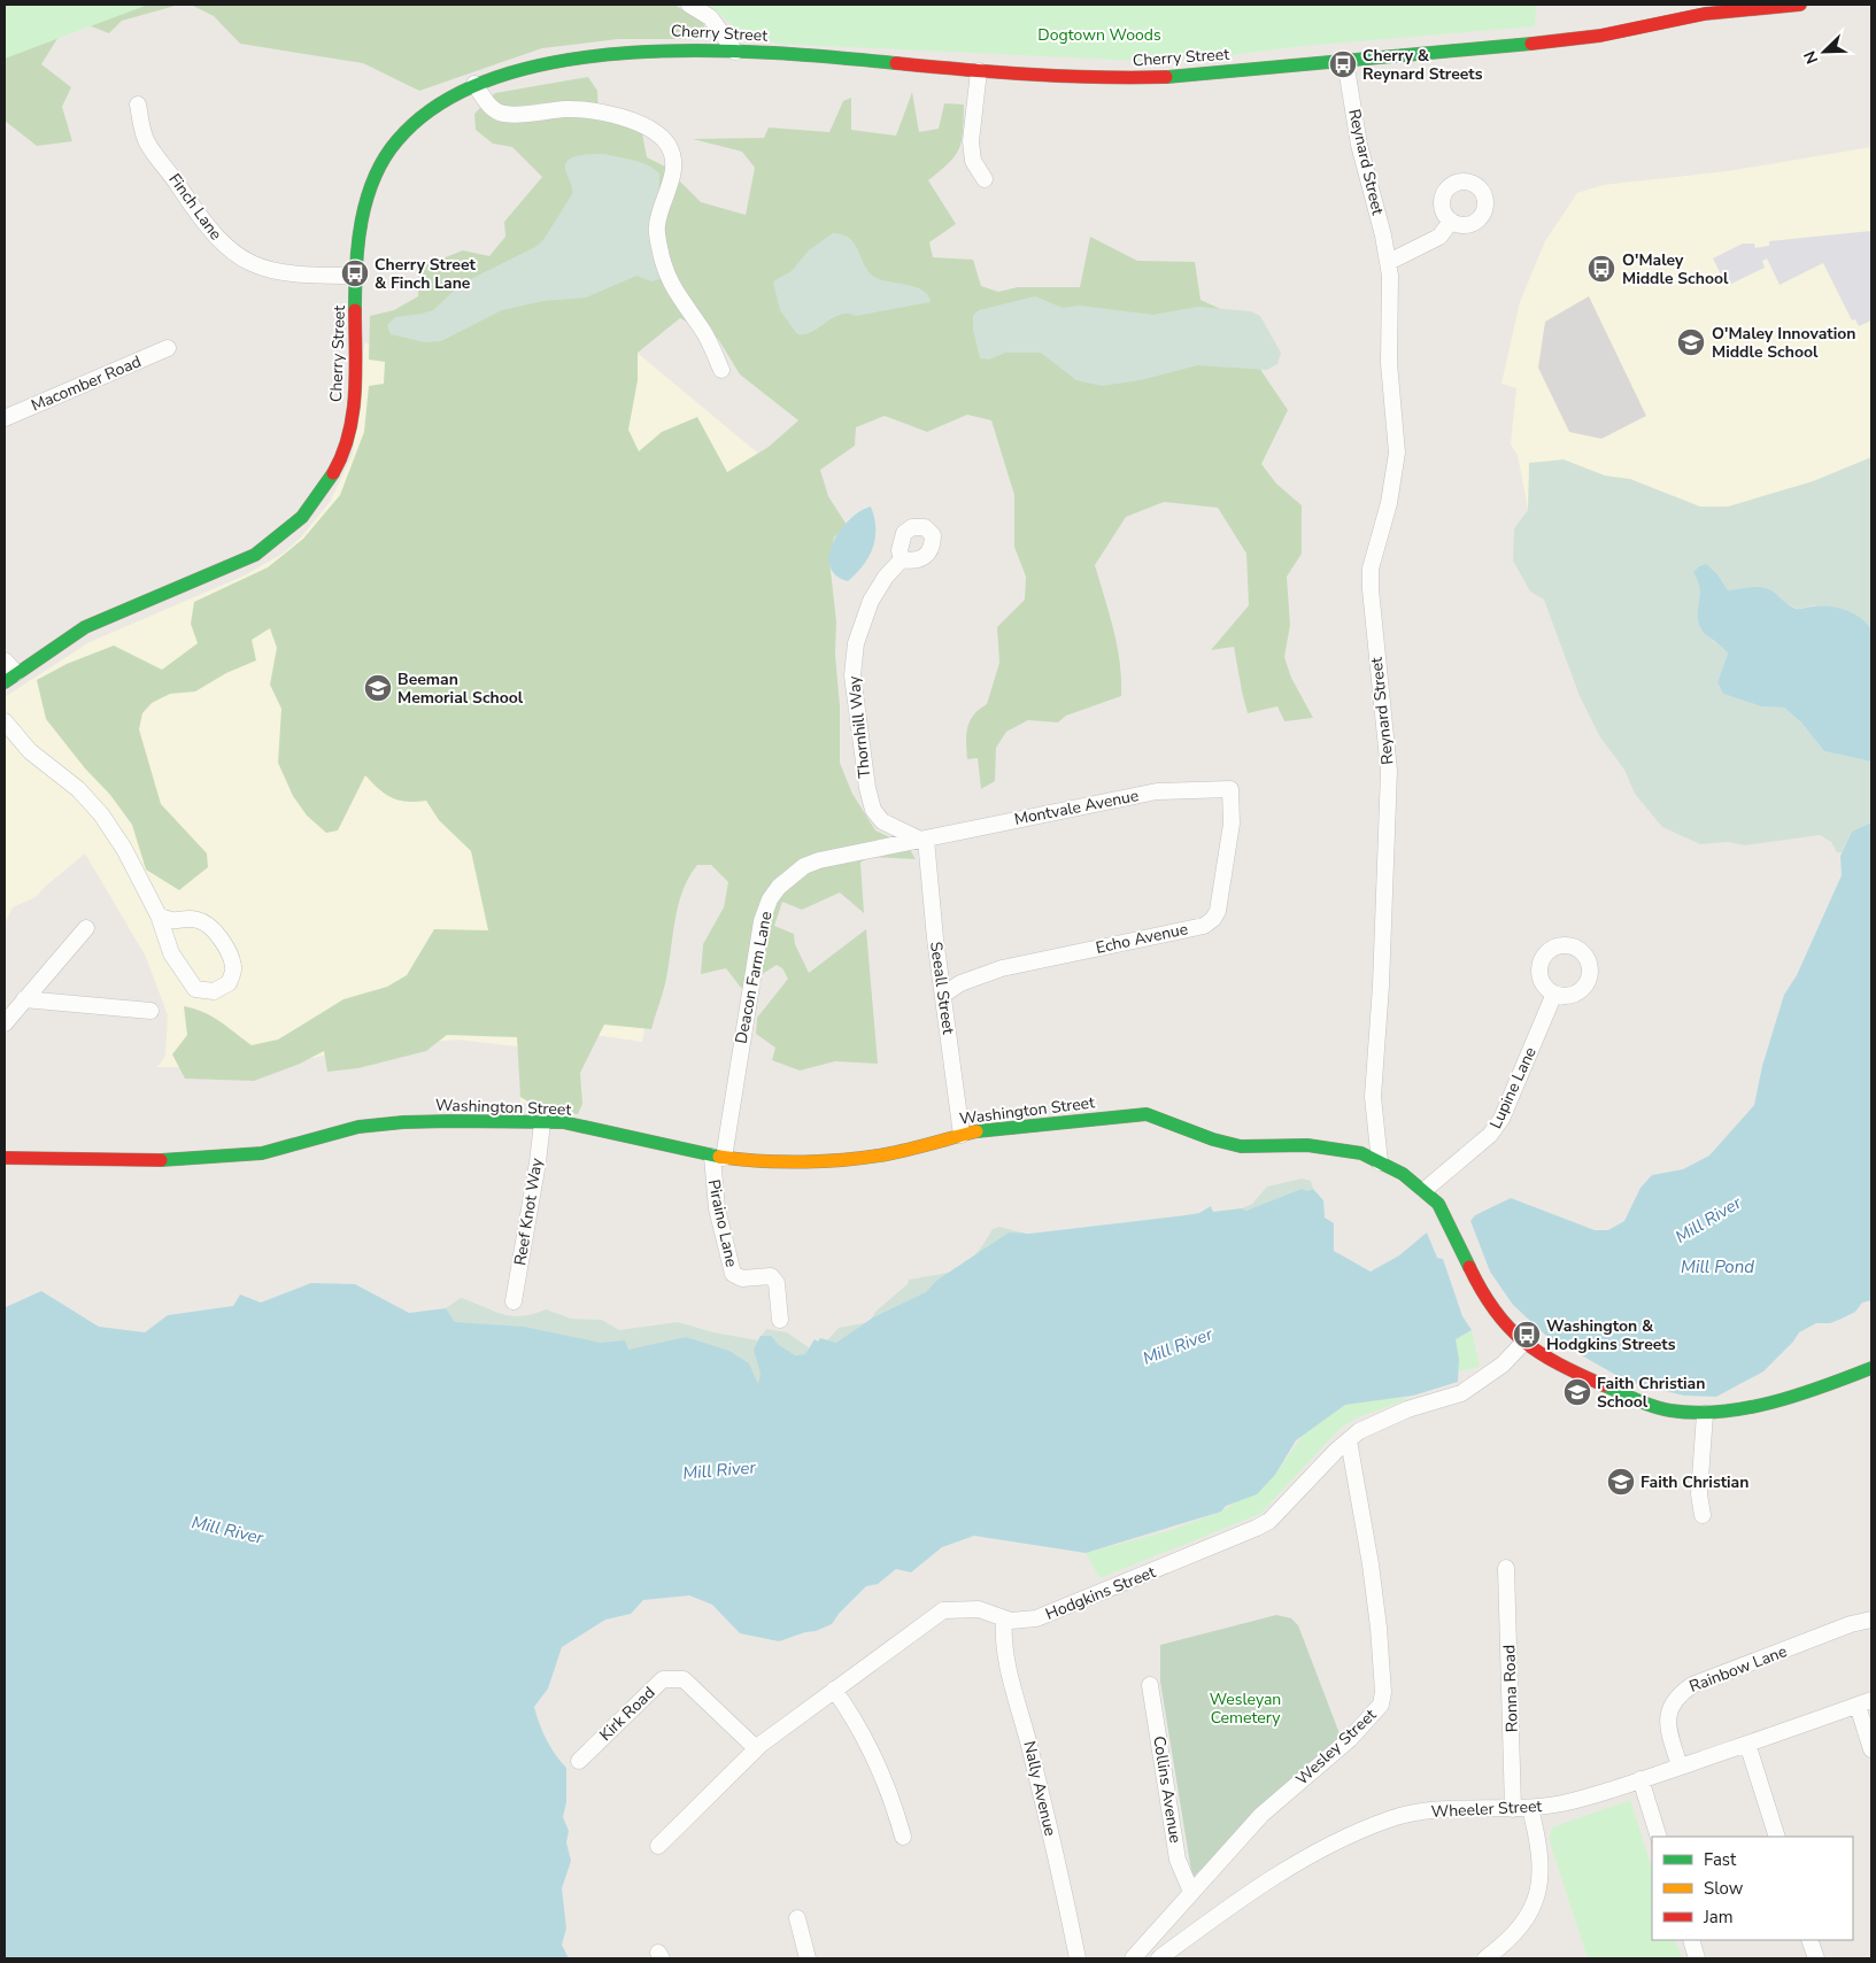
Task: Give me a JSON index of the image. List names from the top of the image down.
{
  "streets": {
    "street": [
      "Cherry Street",
      "Reynard Street",
      "Finch Lane",
      "Macomber Road",
      "Thornhill Way",
      "Montvale Avenue",
      "Echo Avenue",
      "Deacon Farm Lane",
      "Seeall Street",
      "Lupine Lane",
      "Washington Street",
      "Reef Knot Way",
      "Piraino Lane",
      "Hodgkins Street",
      "Rainbow Lane",
      "Ronna Road",
      "Kirk Road",
      "Wesley Street",
      "Nally Avenue",
      "Collins Avenue",
      "Wheeler Street"
    ]
  },
  "crossings": [
    ["Cherry Street", "Reynard Street"],
    ["Cherry Street", "Finch Lane"],
    ["Reynard Street", "Washington Street"],
    ["Thornhill Way", "Montvale Avenue"],
    ["Thornhill Way", "Deacon Farm Lane"],
    ["Thornhill Way", "Seeall Street"],
    ["Montvale Avenue", "Echo Avenue"],
    ["Montvale Avenue", "Deacon Farm Lane"],
    ["Montvale Avenue", "Seeall Street"],
    ["Echo Avenue", "Seeall Street"],
    ["Deacon Farm Lane", "Seeall Street"],
    ["Deacon Farm Lane", "Washington Street"],
    ["Deacon Farm Lane", "Piraino Lane"],
    ["Seeall Street", "Washington Street"],
    ["Lupine Lane", "Washington Street"],
    ["Washington Street", "Reef Knot Way"],
    ["Washington Street", "Piraino Lane"],
    ["Washington Street", "Hodgkins Street"],
    ["Hodgkins Street", "Kirk Road"],
    ["Hodgkins Street", "Wesley Street"],
    ["Hodgkins Street", "Nally Avenue"],
    ["Rainbow Lane", "Wheeler Street"],
    ["Ronna Road", "Wheeler Street"],
    ["Wesley Street", "Collins Avenue"]
  ],
  "water": ["Mill River", "Mill Pond"],
  "parks": ["Dogtown Woods", "Wesleyan Cemetery"],
  "places": {
    "bus stop": [
      "Cherry & Reynard Streets",
      "O'Maley Middle School",
      "Cherry Street & Finch Lane",
      "Washington & Hodgkins Streets"
    ],
    "school or university": [
      "O'Maley Innovation Middle School",
      "Beeman Memorial School",
      "Faith Christian School",
      "Faith Christian"
    ]
  },
  "legend": ["Fast", "Slow", "Jam"],
  "north": "bottom left"
}
